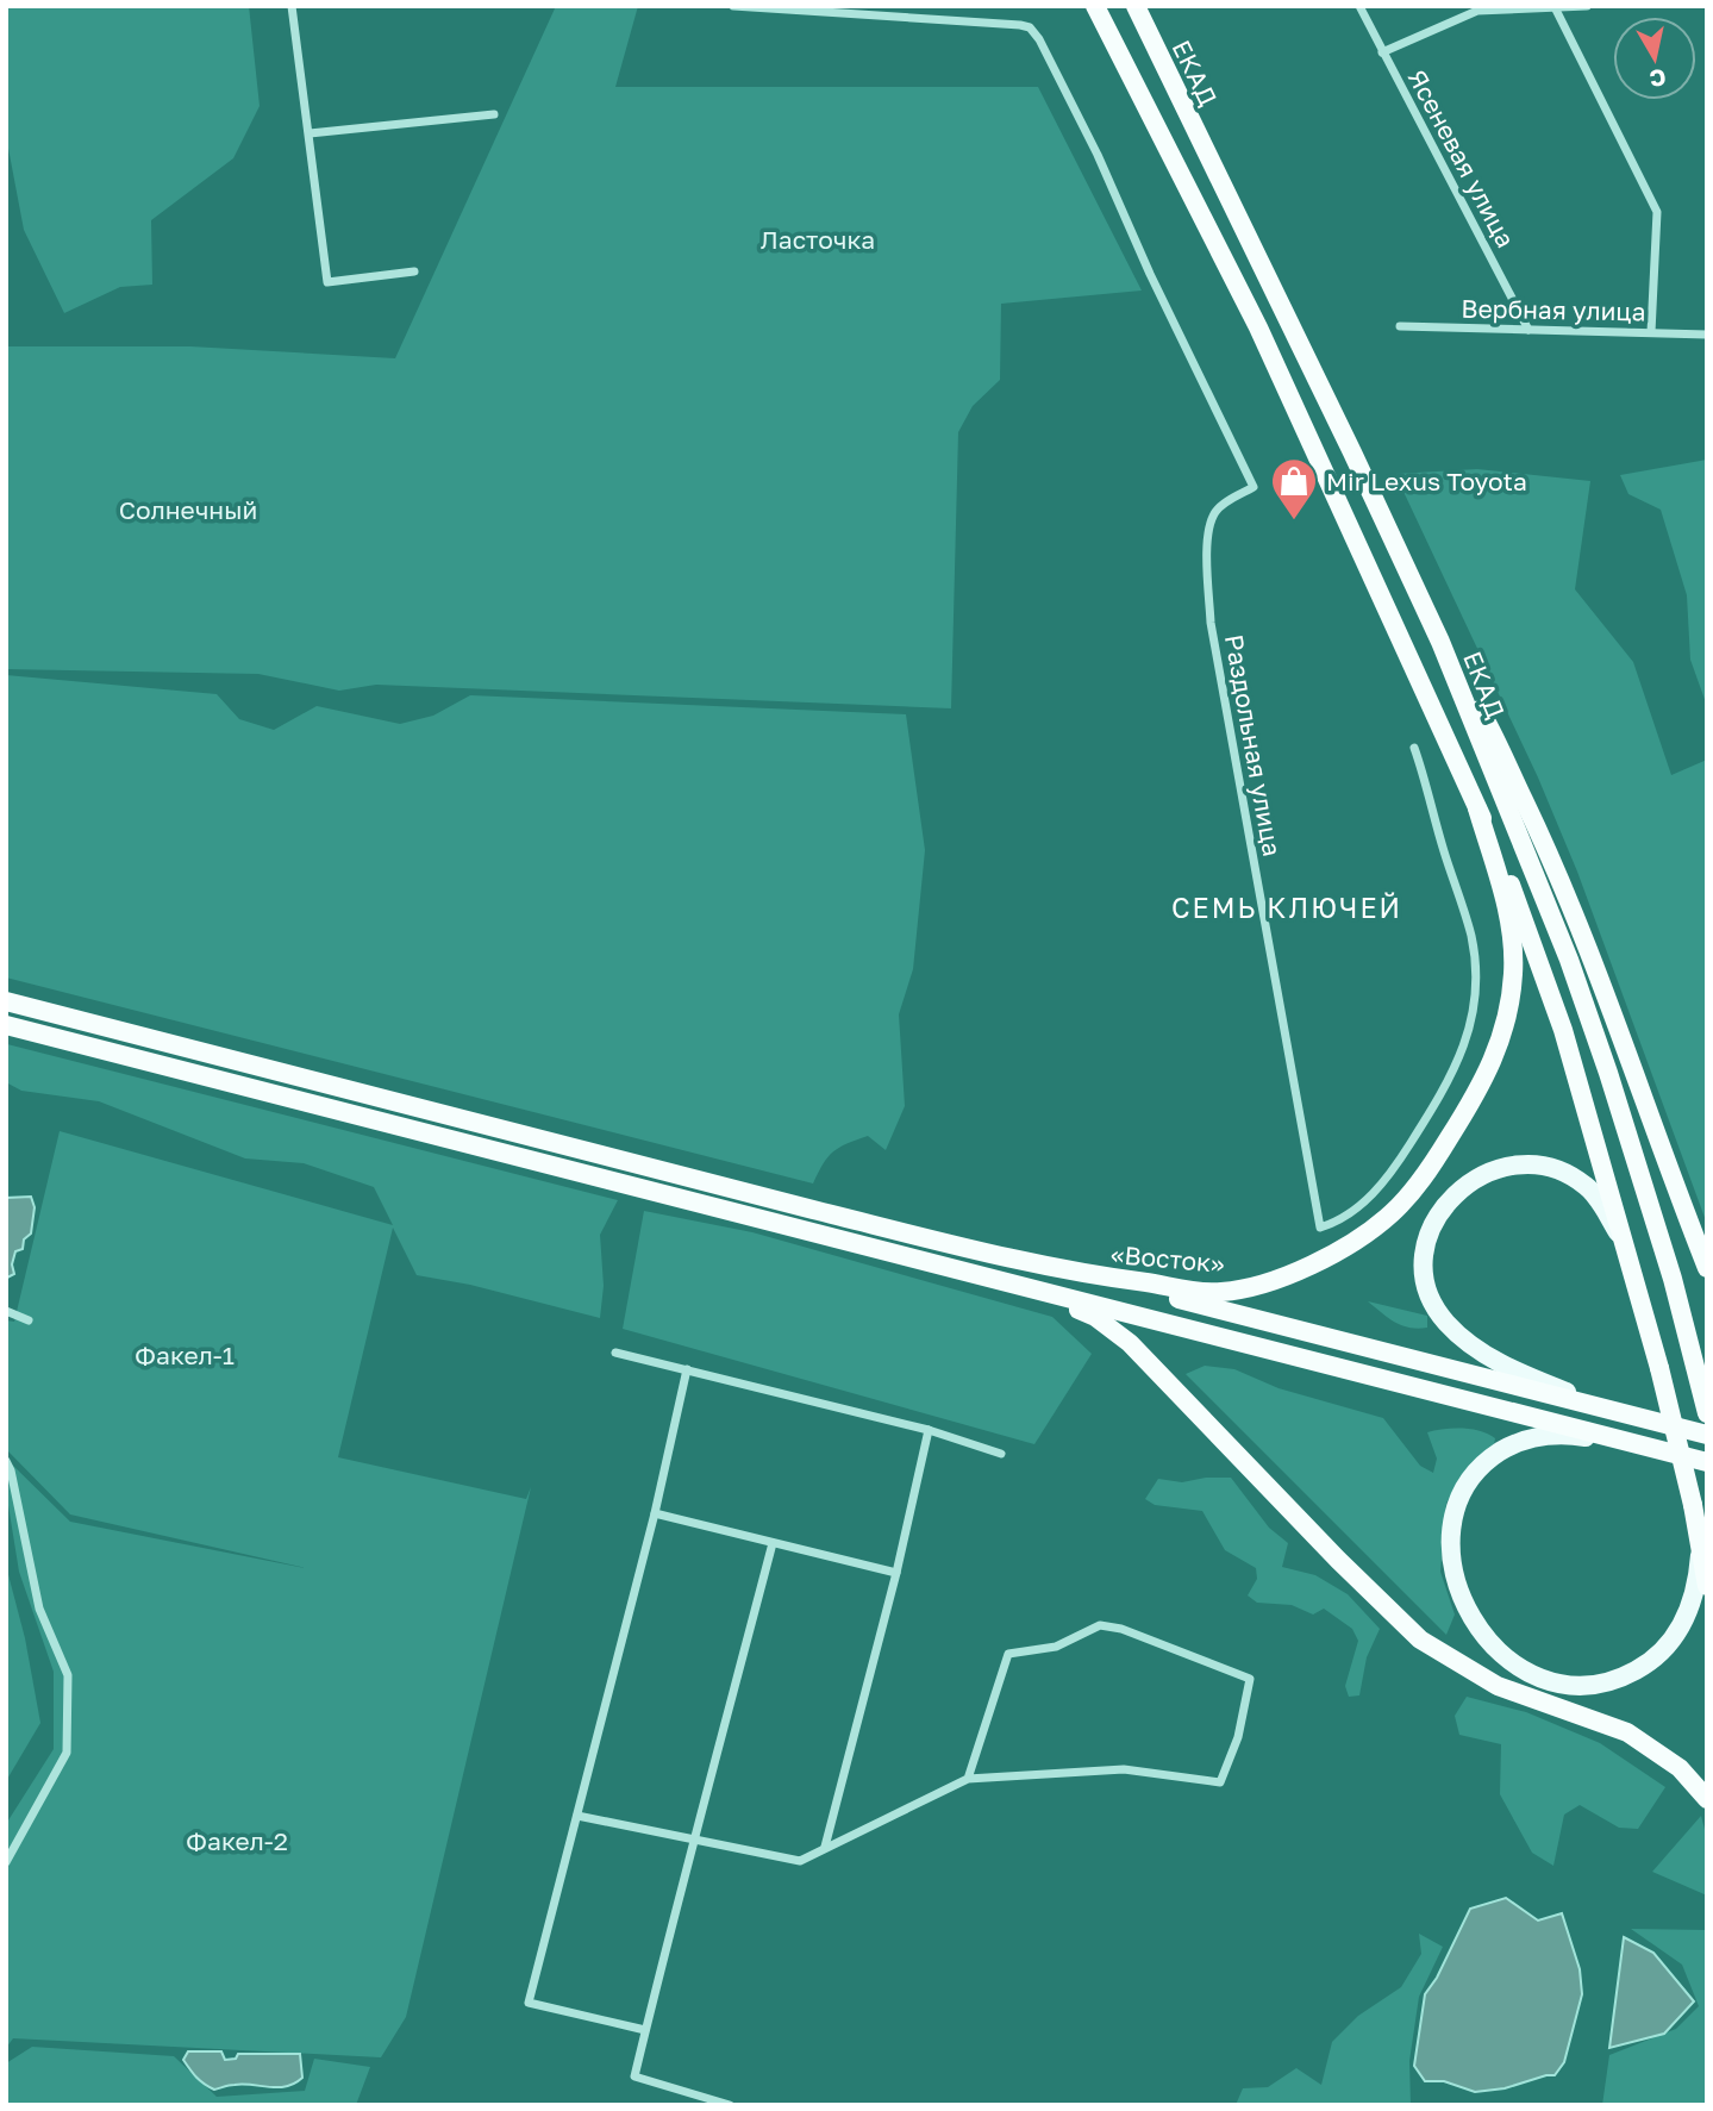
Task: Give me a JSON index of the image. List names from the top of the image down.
{
  "streets": {
    "highway": ["ЕКАД", "«Восток»"],
    "street": ["Ясеневая улица", "Вербная улица", "Раздольная улица"]
  },
  "crossings": [
    ["Ясеневая улица", "Вербная улица"]
  ],
  "districts": ["СЕМЬ КЛЮЧЕЙ"],
  "parks": [
    "Ласточка",
    "Солнечный",
    "Факел-1",
    "Факел-2"
  ],
  "places": {
    "shop": ["Mir Lexus Toyota"]
  },
  "north": "bottom"
}
